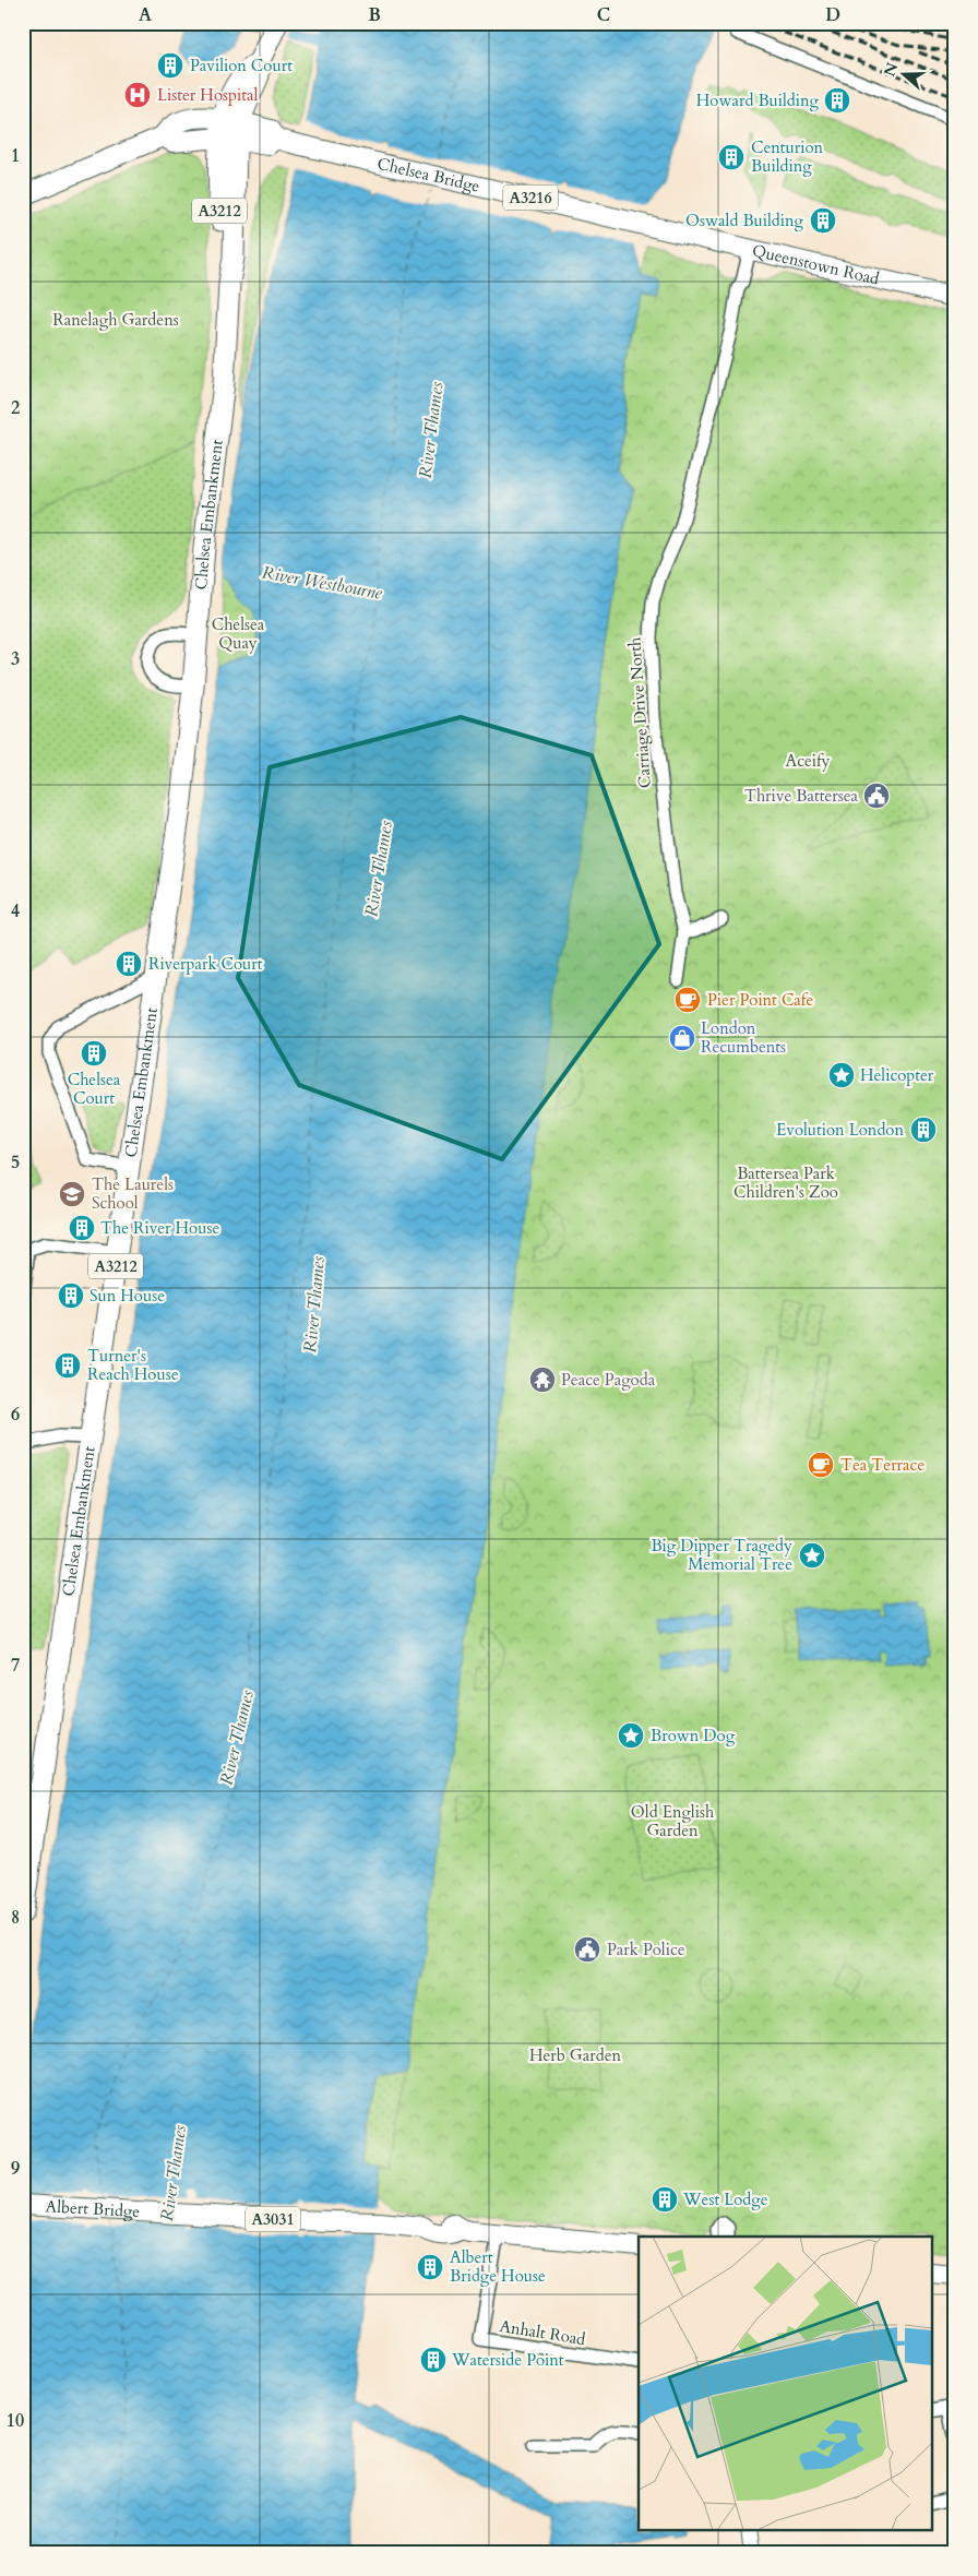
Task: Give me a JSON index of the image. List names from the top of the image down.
{
  "streets": {
    "highway": ["A3212", "Chelsea Embankment"],
    "main road": [
      "Chelsea Bridge",
      "A3216",
      "Queenstown Road",
      "Albert Bridge",
      "A3031"
    ],
    "street": ["Carriage Drive North", "Anhalt Road"]
  },
  "crossings": [
    ["Chelsea Bridge", "A3216"],
    ["Chelsea Bridge", "A3212"],
    ["Chelsea Bridge", "Queenstown Road"],
    ["Chelsea Bridge", "Chelsea Embankment"],
    ["A3216", "A3212"],
    ["A3216", "Chelsea Embankment"],
    ["A3212", "Chelsea Embankment"],
    ["Queenstown Road", "Carriage Drive North"],
    ["Albert Bridge", "A3031"],
    ["Albert Bridge", "Anhalt Road"],
    ["A3031", "Anhalt Road"]
  ],
  "water": ["River Thames", "River Westbourne"],
  "parks": [
    "Ranelagh Gardens",
    "Chelsea Quay",
    "Aceify",
    "Battersea Park Children's Zoo",
    "Old English Garden",
    "Herb Garden"
  ],
  "places": {
    "building": [
      "Pavilion Court",
      "Howard Building",
      "Centurion Building",
      "Oswald Building",
      "Riverpark Court",
      "Chelsea Court",
      "Evolution London",
      "The River House",
      "Sun House",
      "Turner's Reach House",
      "West Lodge",
      "Albert Bridge House",
      "Waterside Point"
    ],
    "hospital": ["Lister Hospital"],
    "public building": ["Thrive Battersea", "Park Police"],
    "cafe": ["Pier Point Cafe", "Tea Terrace"],
    "shop": ["London Recumbents"],
    "place": ["Helicopter", "Big Dipper Tragedy Memorial Tree", "Brown Dog"],
    "school or university": ["The Laurels School"],
    "temple": ["Peace Pagoda"]
  },
  "north": "left",
  "grid": {
    "columns": [
      "A",
      "B",
      "C",
      "D"
    ],
    "rows": [
      "1",
      "2",
      "3",
      "4",
      "5",
      "6",
      "7",
      "8",
      "9",
      "10"
    ]
  }
}
